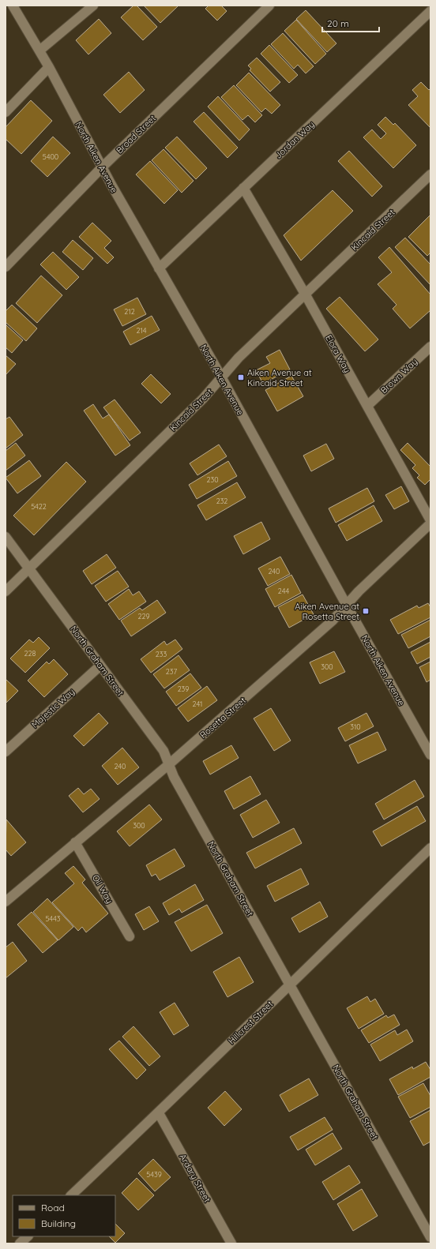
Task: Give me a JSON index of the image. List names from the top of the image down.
{
  "streets": {
    "street": [
      "Broad Street",
      "Jordan Way",
      "North Aiken Avenue",
      "Kincaid Street",
      "Elora Way",
      "Brown Way",
      "North Graham Street",
      "Majestic Way",
      "Rosetta Street",
      "Oil Way",
      "Hillcrest Street",
      "Ardary Street"
    ]
  },
  "crossings": [
    ["Broad Street", "North Aiken Avenue"],
    ["Jordan Way", "North Aiken Avenue"],
    ["Jordan Way", "Elora Way"],
    ["North Aiken Avenue", "Kincaid Street"],
    ["North Aiken Avenue", "Rosetta Street"],
    ["Kincaid Street", "Elora Way"],
    ["Kincaid Street", "North Graham Street"],
    ["Elora Way", "Brown Way"],
    ["North Graham Street", "Majestic Way"],
    ["North Graham Street", "Rosetta Street"],
    ["North Graham Street", "Hillcrest Street"],
    ["Rosetta Street", "Oil Way"],
    ["Hillcrest Street", "Ardary Street"]
  ],
  "places": {
    "transit": ["Aiken Avenue at Kincaid Street", "Aiken Avenue at Rosetta Street"]
  },
  "house_numbers": [
    "5400",
    "212",
    "214",
    "230",
    "232",
    "5422",
    "240",
    "244",
    "229",
    "228",
    "233",
    "300",
    "237",
    "239",
    "241",
    "310",
    "240",
    "300",
    "5443",
    "5439"
  ],
  "legend": ["Road", "Building"],
  "scale_bar": "20 m"
}
